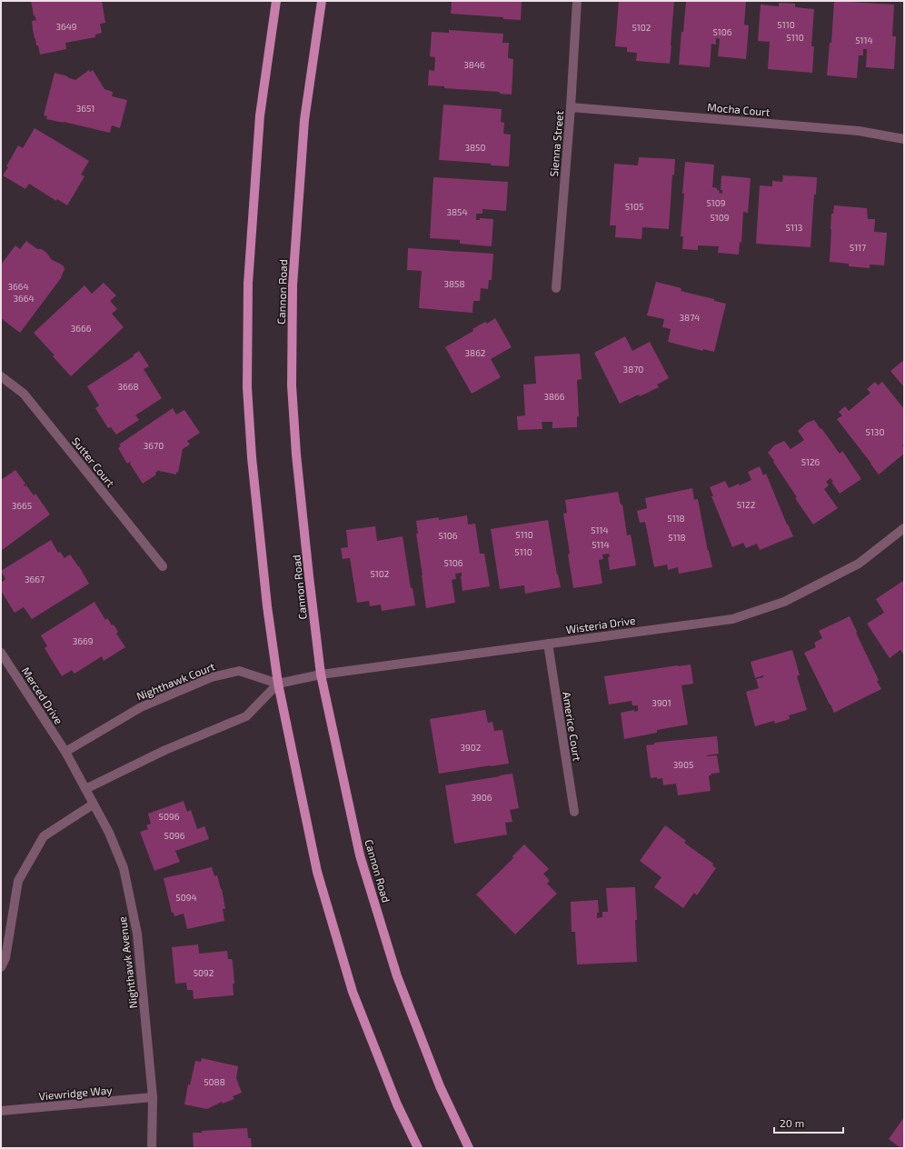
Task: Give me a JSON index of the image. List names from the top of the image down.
{
  "streets": {
    "main road": ["Cannon Road"],
    "street": [
      "Mocha Court",
      "Sienna Street",
      "Sutter Court",
      "Wisteria Drive",
      "Nighthawk Court",
      "Merced Drive",
      "Americe Court",
      "Nighthawk Avenue",
      "Viewridge Way"
    ]
  },
  "crossings": [
    ["Mocha Court", "Sienna Street"],
    ["Cannon Road", "Wisteria Drive"],
    ["Wisteria Drive", "Nighthawk Court"],
    ["Wisteria Drive", "Americe Court"],
    ["Nighthawk Court", "Merced Drive"],
    ["Nighthawk Court", "Nighthawk Avenue"],
    ["Merced Drive", "Nighthawk Avenue"],
    ["Nighthawk Avenue", "Viewridge Way"]
  ],
  "house_numbers": [
    "5110",
    "3649",
    "5102",
    "5106",
    "5110",
    "5114",
    "3846",
    "3651",
    "3850",
    "5109",
    "5105",
    "3854",
    "5109",
    "5113",
    "5117",
    "3858",
    "3664",
    "3664",
    "3874",
    "3666",
    "3862",
    "3870",
    "3668",
    "3866",
    "5130",
    "3670",
    "5126",
    "5122",
    "3665",
    "5118",
    "5114",
    "5110",
    "5106",
    "5118",
    "5114",
    "5110",
    "5106",
    "5102",
    "3667",
    "3669",
    "3901",
    "3902",
    "3905",
    "3906",
    "5096",
    "5096",
    "5094",
    "5092",
    "5088"
  ],
  "scale_bar": "20 m"
}
